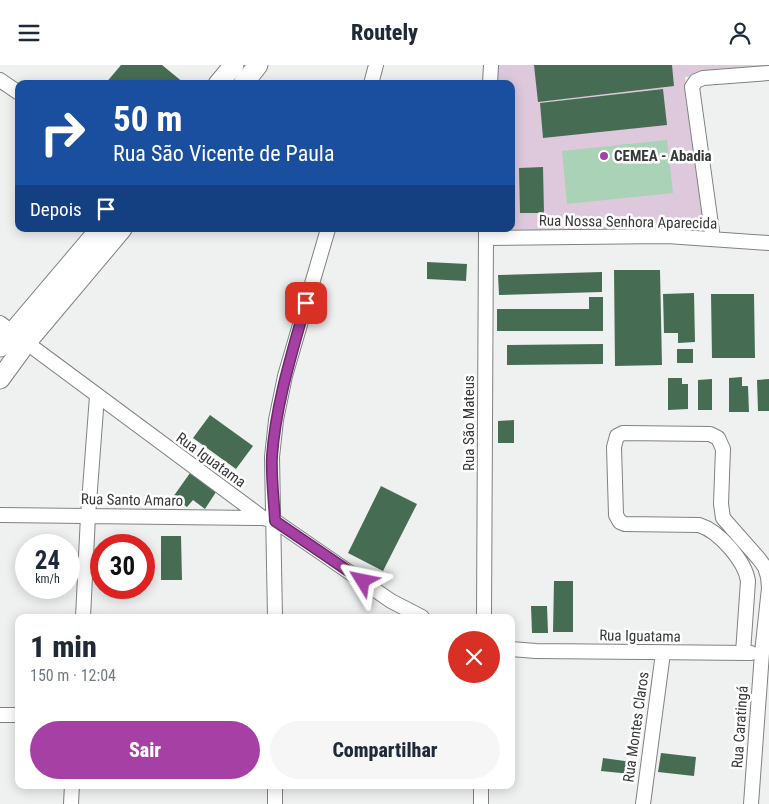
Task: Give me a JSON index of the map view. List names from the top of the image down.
{
  "streets": {
    "street": [
      "Rua Nossa Senhora Aparecida",
      "Rua São Mateus",
      "Rua Iguatama",
      "Rua Santo Amaro",
      "Rua Montes Claros",
      "Rua Caratingá"
    ]
  },
  "crossings": [
    ["Rua Nossa Senhora Aparecida", "Rua São Mateus"],
    ["Rua Iguatama", "Rua Santo Amaro"],
    ["Rua Iguatama", "Rua Montes Claros"],
    ["Rua Iguatama", "Rua Caratingá"]
  ],
  "places": ["CEMEA - Abadia"],
  "page": {
    "header": "Routely",
    "turn": ["50 m", "Rua São Vicente de Paula"],
    "then": "Depois",
    "speed": "24 km/h",
    "limit": "30",
    "heading": ["1 min", "150 m · 12:04"],
    "buttons": ["Sair", "Compartilhar"]
  }
}
